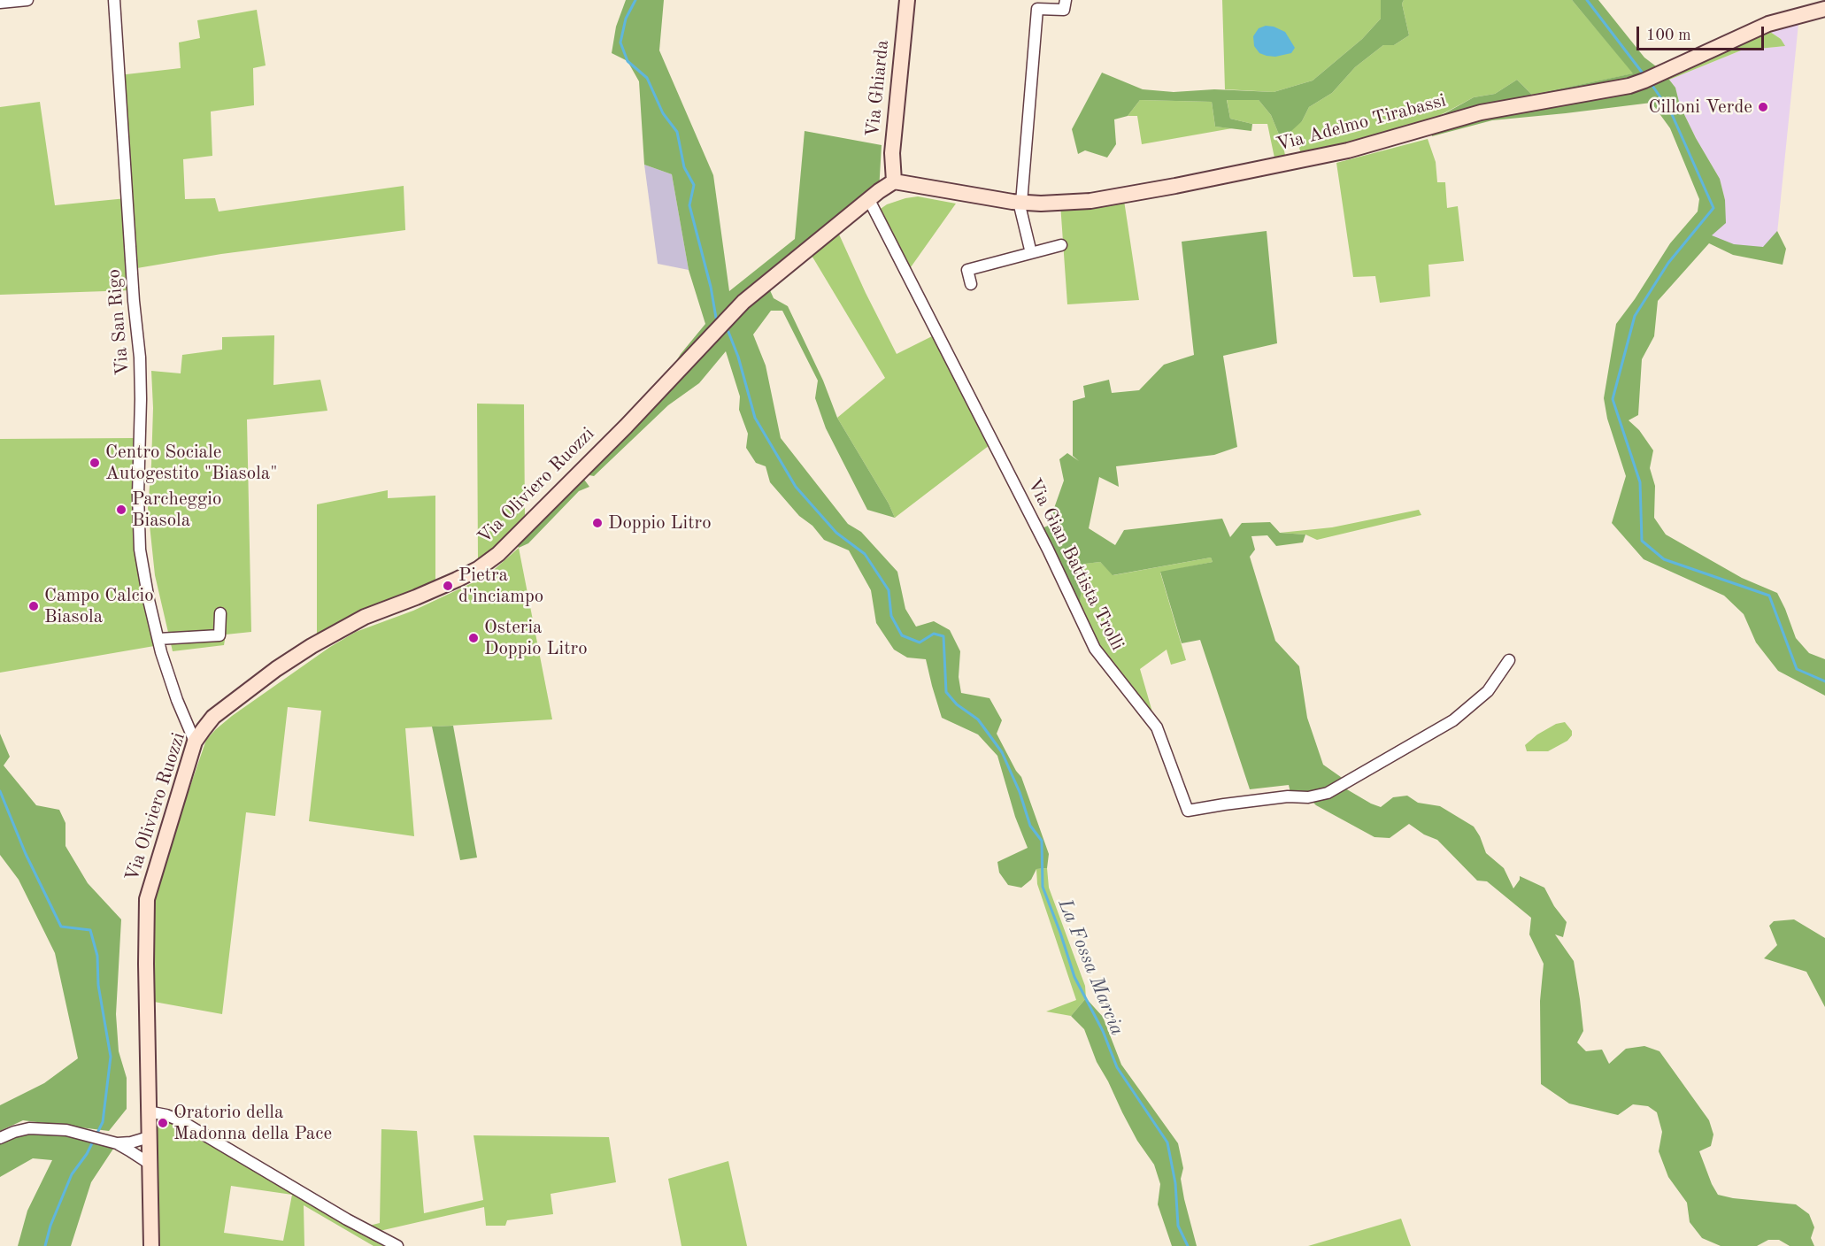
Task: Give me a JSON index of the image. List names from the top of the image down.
{
  "streets": {
    "street": [
      "Via Ghiarda",
      "Via Adelmo Tirabassi",
      "Via San Rigo",
      "Via Oliviero Ruozzi",
      "Via Gian Battista Trolli"
    ]
  },
  "crossings": [
    ["Via Ghiarda", "Via Adelmo Tirabassi"],
    ["Via Ghiarda", "Via Oliviero Ruozzi"],
    ["Via Adelmo Tirabassi", "Via Oliviero Ruozzi"],
    ["Via San Rigo", "Via Oliviero Ruozzi"],
    ["Via Oliviero Ruozzi", "Via Gian Battista Trolli"]
  ],
  "water": ["La Fossa Marcia"],
  "places": [
    "Cilloni Verde",
    "Centro Sociale Autogestito \"Biasola\"",
    "Parcheggio Biasola",
    "Doppio Litro",
    "Pietra d'inciampo",
    "Campo Calcio Biasola",
    "Osteria Doppio Litro",
    "Oratorio della Madonna della Pace"
  ],
  "scale_bar": "100 m"
}
